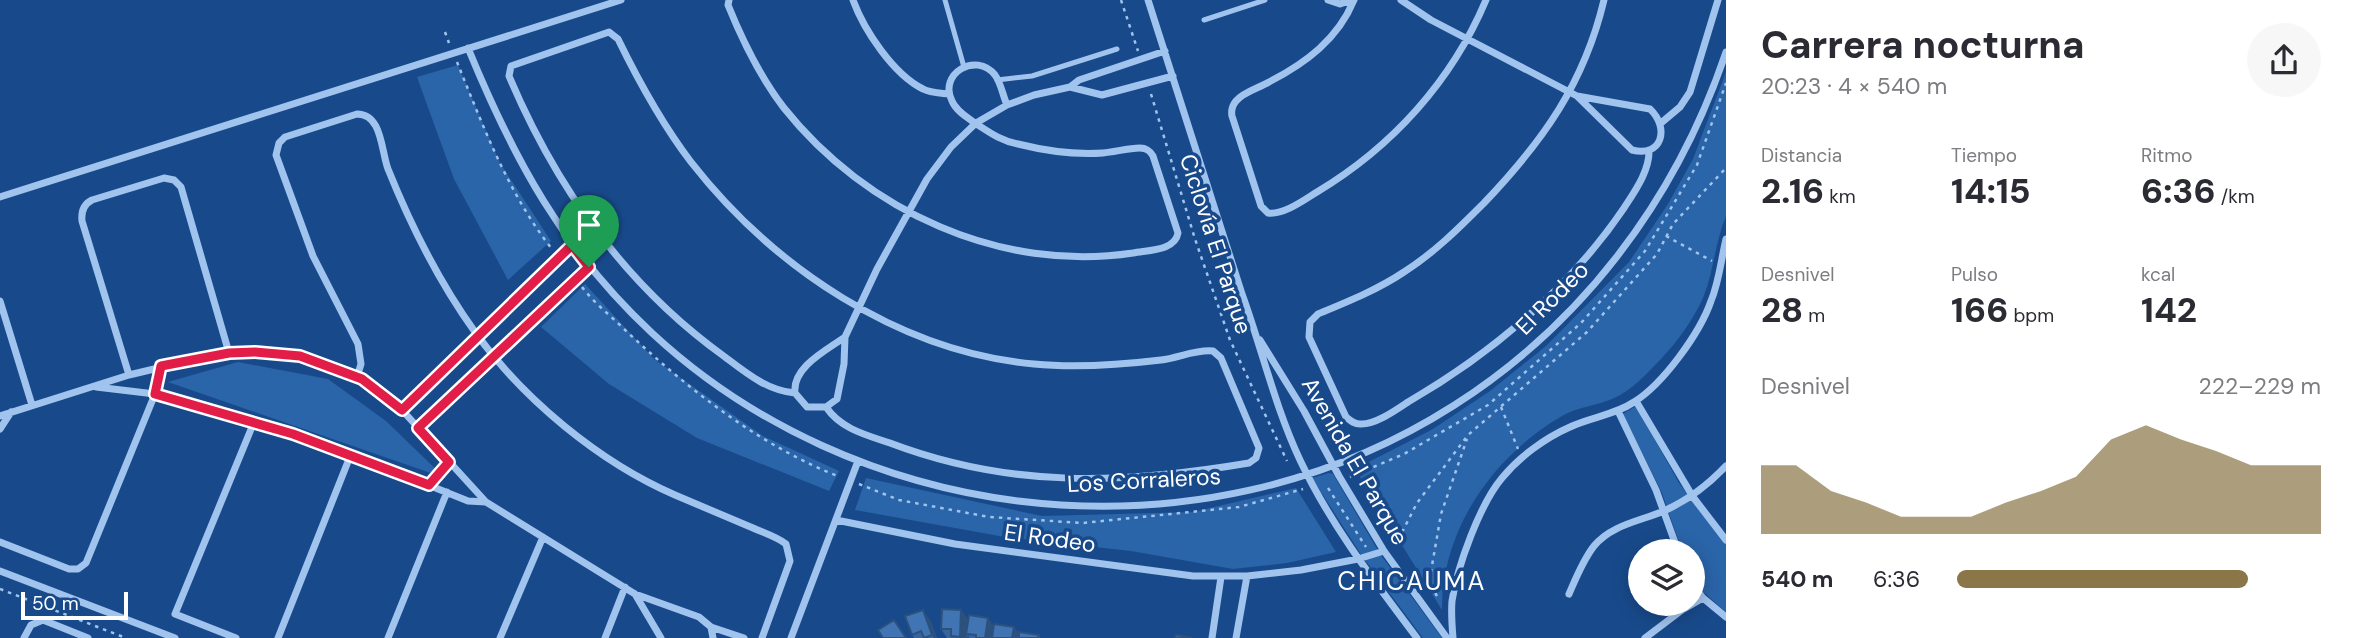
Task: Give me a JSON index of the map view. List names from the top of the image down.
{
  "streets": {
    "street": ["El Rodeo", "Avenida El Parque", "Los Corraleros"],
    "path": ["Ciclovía El Parque"]
  },
  "crossings": [
    ["Ciclovía El Parque", "Los Corraleros"],
    ["El Rodeo", "Avenida El Parque"],
    ["El Rodeo", "Los Corraleros"],
    ["Avenida El Parque", "Los Corraleros"]
  ],
  "districts": ["CHICAUMA"],
  "scale_bar": "50 m",
  "page": {
    "heading": ["Carrera nocturna", "20:23 · 4 × 540 m"],
    "stats": [
      ["Distancia", "2.16 km"],
      ["Tiempo", "14:15"],
      ["Ritmo", "6:36 /km"],
      ["Desnivel", "28 m"],
      ["Pulso", "166 bpm"],
      ["kcal", "142"]
    ],
    "chart": ["Desnivel", "222–229 m"],
    "list": [
      {
        "name": "540 m",
        "note": "6:36"
      }
    ],
    "scale": "50 m"
  }
}
